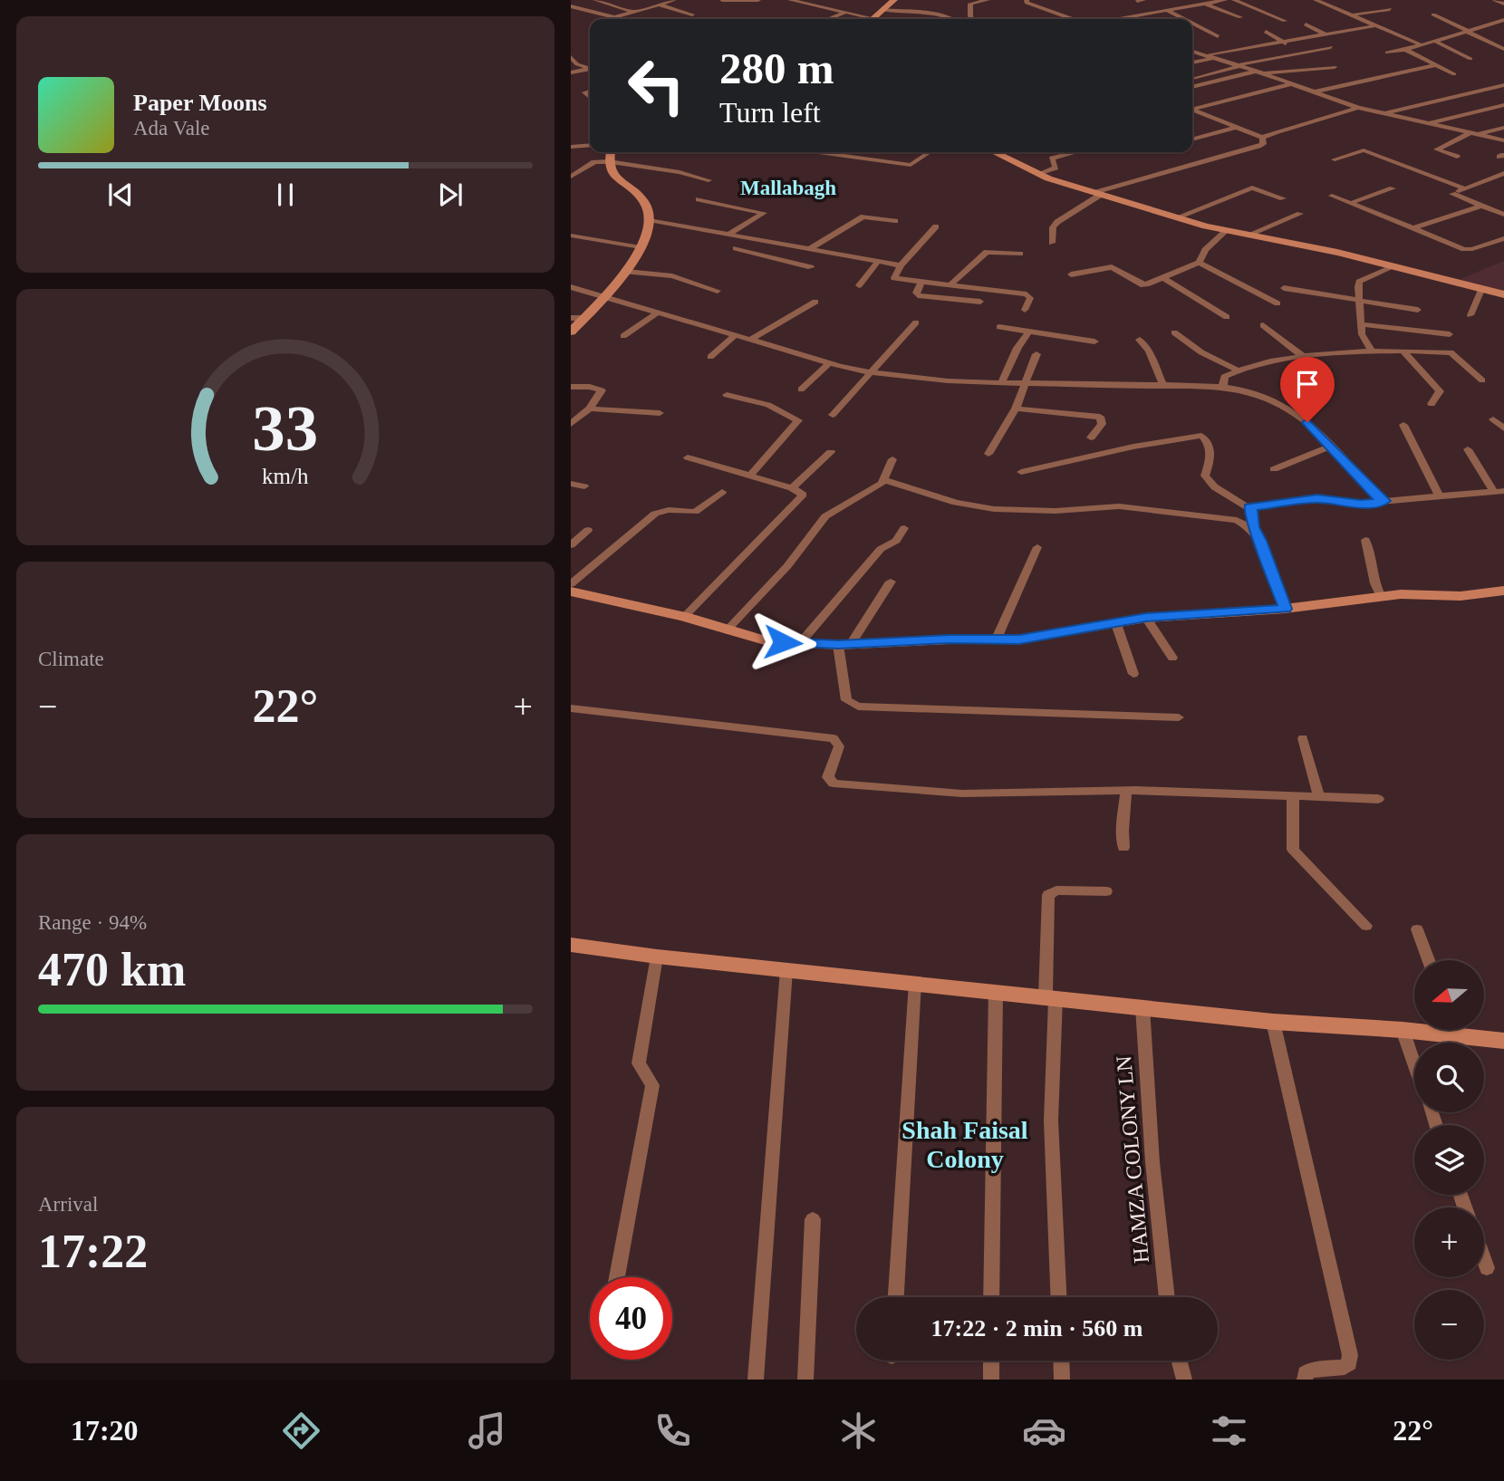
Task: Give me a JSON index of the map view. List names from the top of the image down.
{
  "streets": {
    "street": ["HAMZA COLONY LN"]
  },
  "districts": ["Mallabagh", "Shah Faisal Colony"],
  "north": "left",
  "page": {
    "turn": ["280 m", "Turn left"],
    "song": ["Paper Moons", "Ada Vale"],
    "tile": [
      "Climate",
      ["Range · 94%", "470 km"],
      ["Arrival", "17:22"]
    ],
    "heat": ["−", "22°", "+"],
    "map_buttons": ["+", "−"],
    "limit": "40",
    "trip": "17:22 · 2 min · 560 m",
    "tabs": ["17:20", "22°"],
    "gauge": ["33", "km/h"]
  }
}
